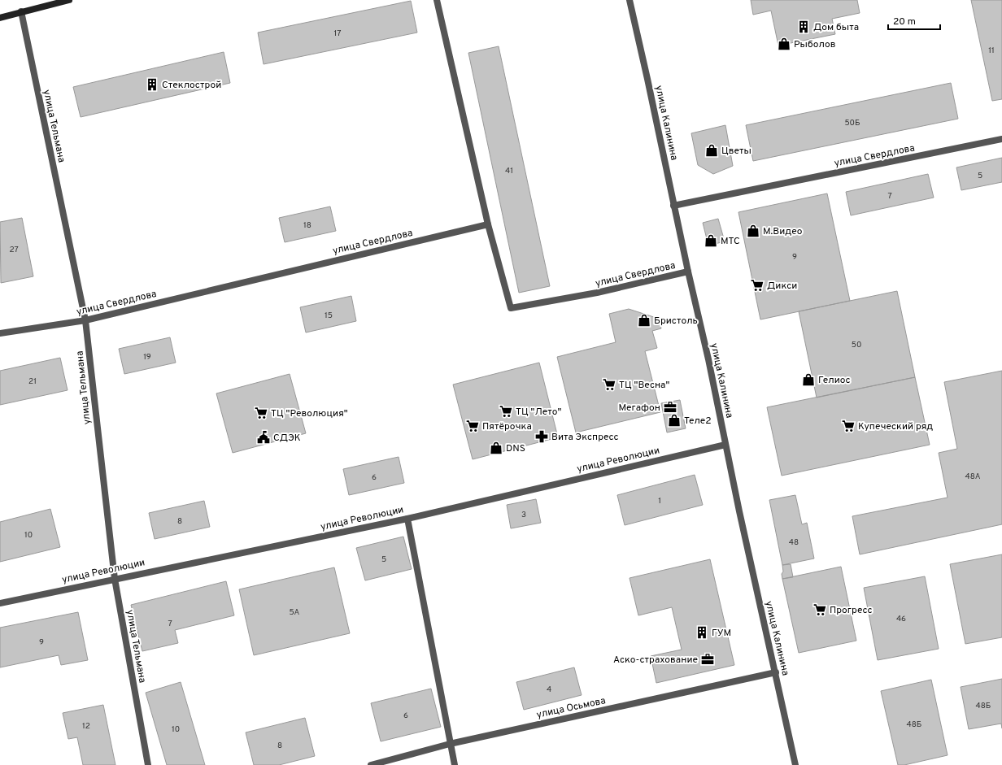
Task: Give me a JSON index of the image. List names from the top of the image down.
{
  "streets": {
    "street": [
      "улица Калинина",
      "улица Тельмана",
      "улица Свердлова",
      "улица Революции",
      "улица Осьмова"
    ]
  },
  "crossings": [
    ["улица Калинина", "улица Свердлова"],
    ["улица Калинина", "улица Революции"],
    ["улица Калинина", "улица Осьмова"],
    ["улица Тельмана", "улица Свердлова"],
    ["улица Тельмана", "улица Революции"]
  ],
  "places": {
    "building": ["Дом быта", "Стеклострой", "ГУМ"],
    "shop": [
      "Рыболов",
      "Цветы",
      "М.Видео",
      "МТС",
      "Бристоль",
      "Гелиос",
      "Теле2",
      "DNS"
    ],
    "supermarket": [
      "Дикси",
      "ТЦ \"Весна\"",
      "ТЦ \"Лето\"",
      "ТЦ \"Революция\"",
      "Пятёрочка",
      "Купеческий ряд",
      "Прогресс"
    ],
    "office": ["Мегафон", "Аско-страхование"],
    "pharmacy": ["Вита Экспресс"],
    "public building": ["СДЭК"]
  },
  "house_numbers": [
    "17",
    "11",
    "50Б",
    "41",
    "5",
    "7",
    "18",
    "27",
    "9",
    "15",
    "50",
    "19",
    "21",
    "48А",
    "6",
    "1",
    "3",
    "8",
    "10",
    "48",
    "5",
    "5А",
    "46",
    "7",
    "9",
    "4",
    "48Б",
    "6",
    "48Б",
    "12",
    "10",
    "8"
  ],
  "scale_bar": "20 m"
}
